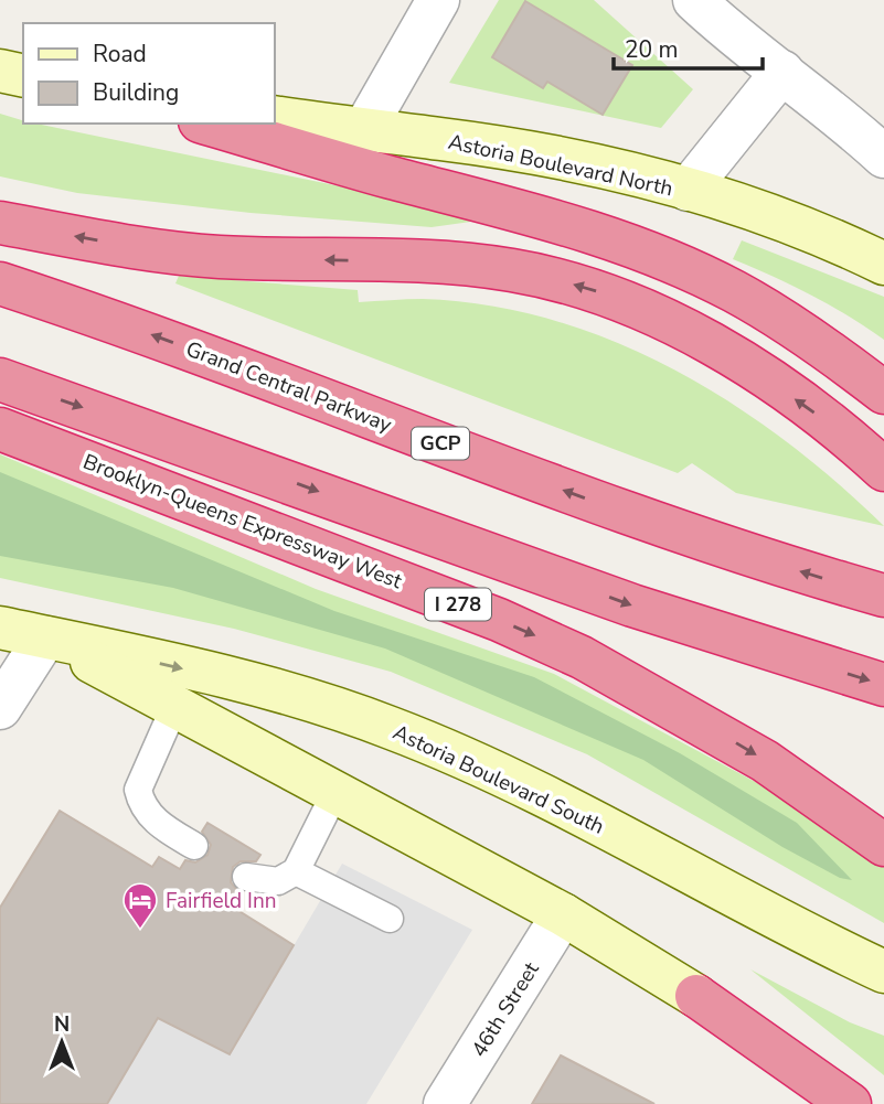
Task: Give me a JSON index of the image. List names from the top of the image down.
{
  "streets": {
    "highway": [
      "Grand Central Parkway",
      "GCP",
      "Brooklyn-Queens Expressway West",
      "I 278"
    ],
    "main road": ["Astoria Boulevard North", "Astoria Boulevard South"],
    "street": ["46th Street"]
  },
  "places": {
    "hotel": ["Fairfield Inn"]
  },
  "legend": ["Road", "Building"],
  "scale_bar": "20 m",
  "north": "top"
}
